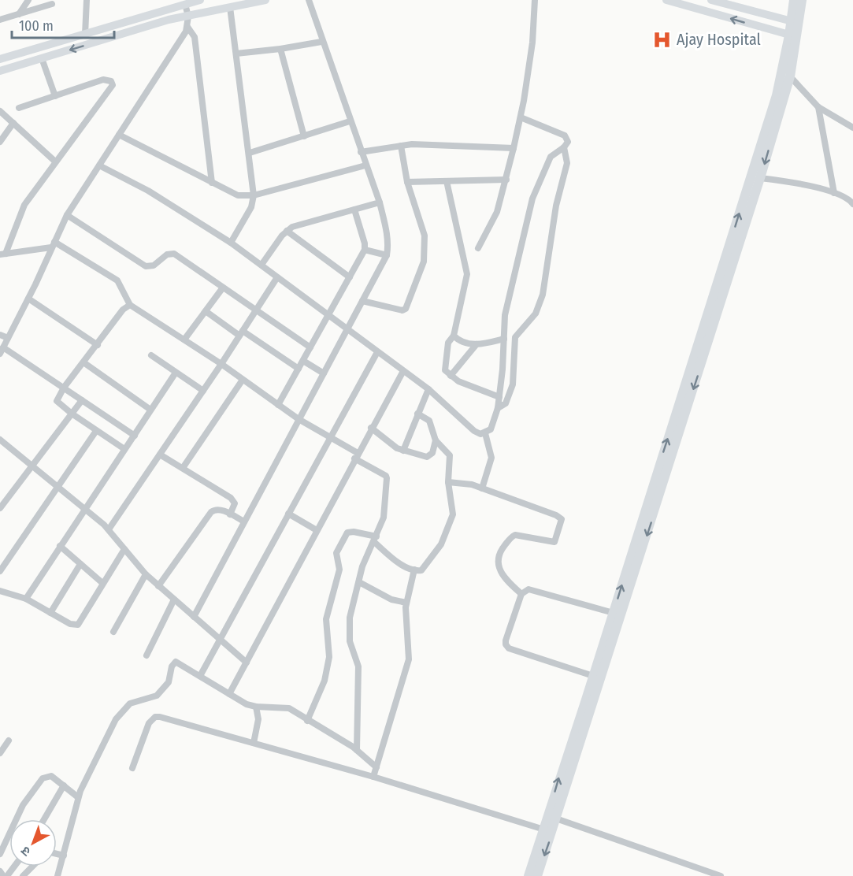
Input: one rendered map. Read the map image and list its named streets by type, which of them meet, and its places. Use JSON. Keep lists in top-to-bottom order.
{
  "places": {
    "hospital": ["Ajay Hospital"]
  },
  "scale_bar": "100 m",
  "north": "bottom left"
}
